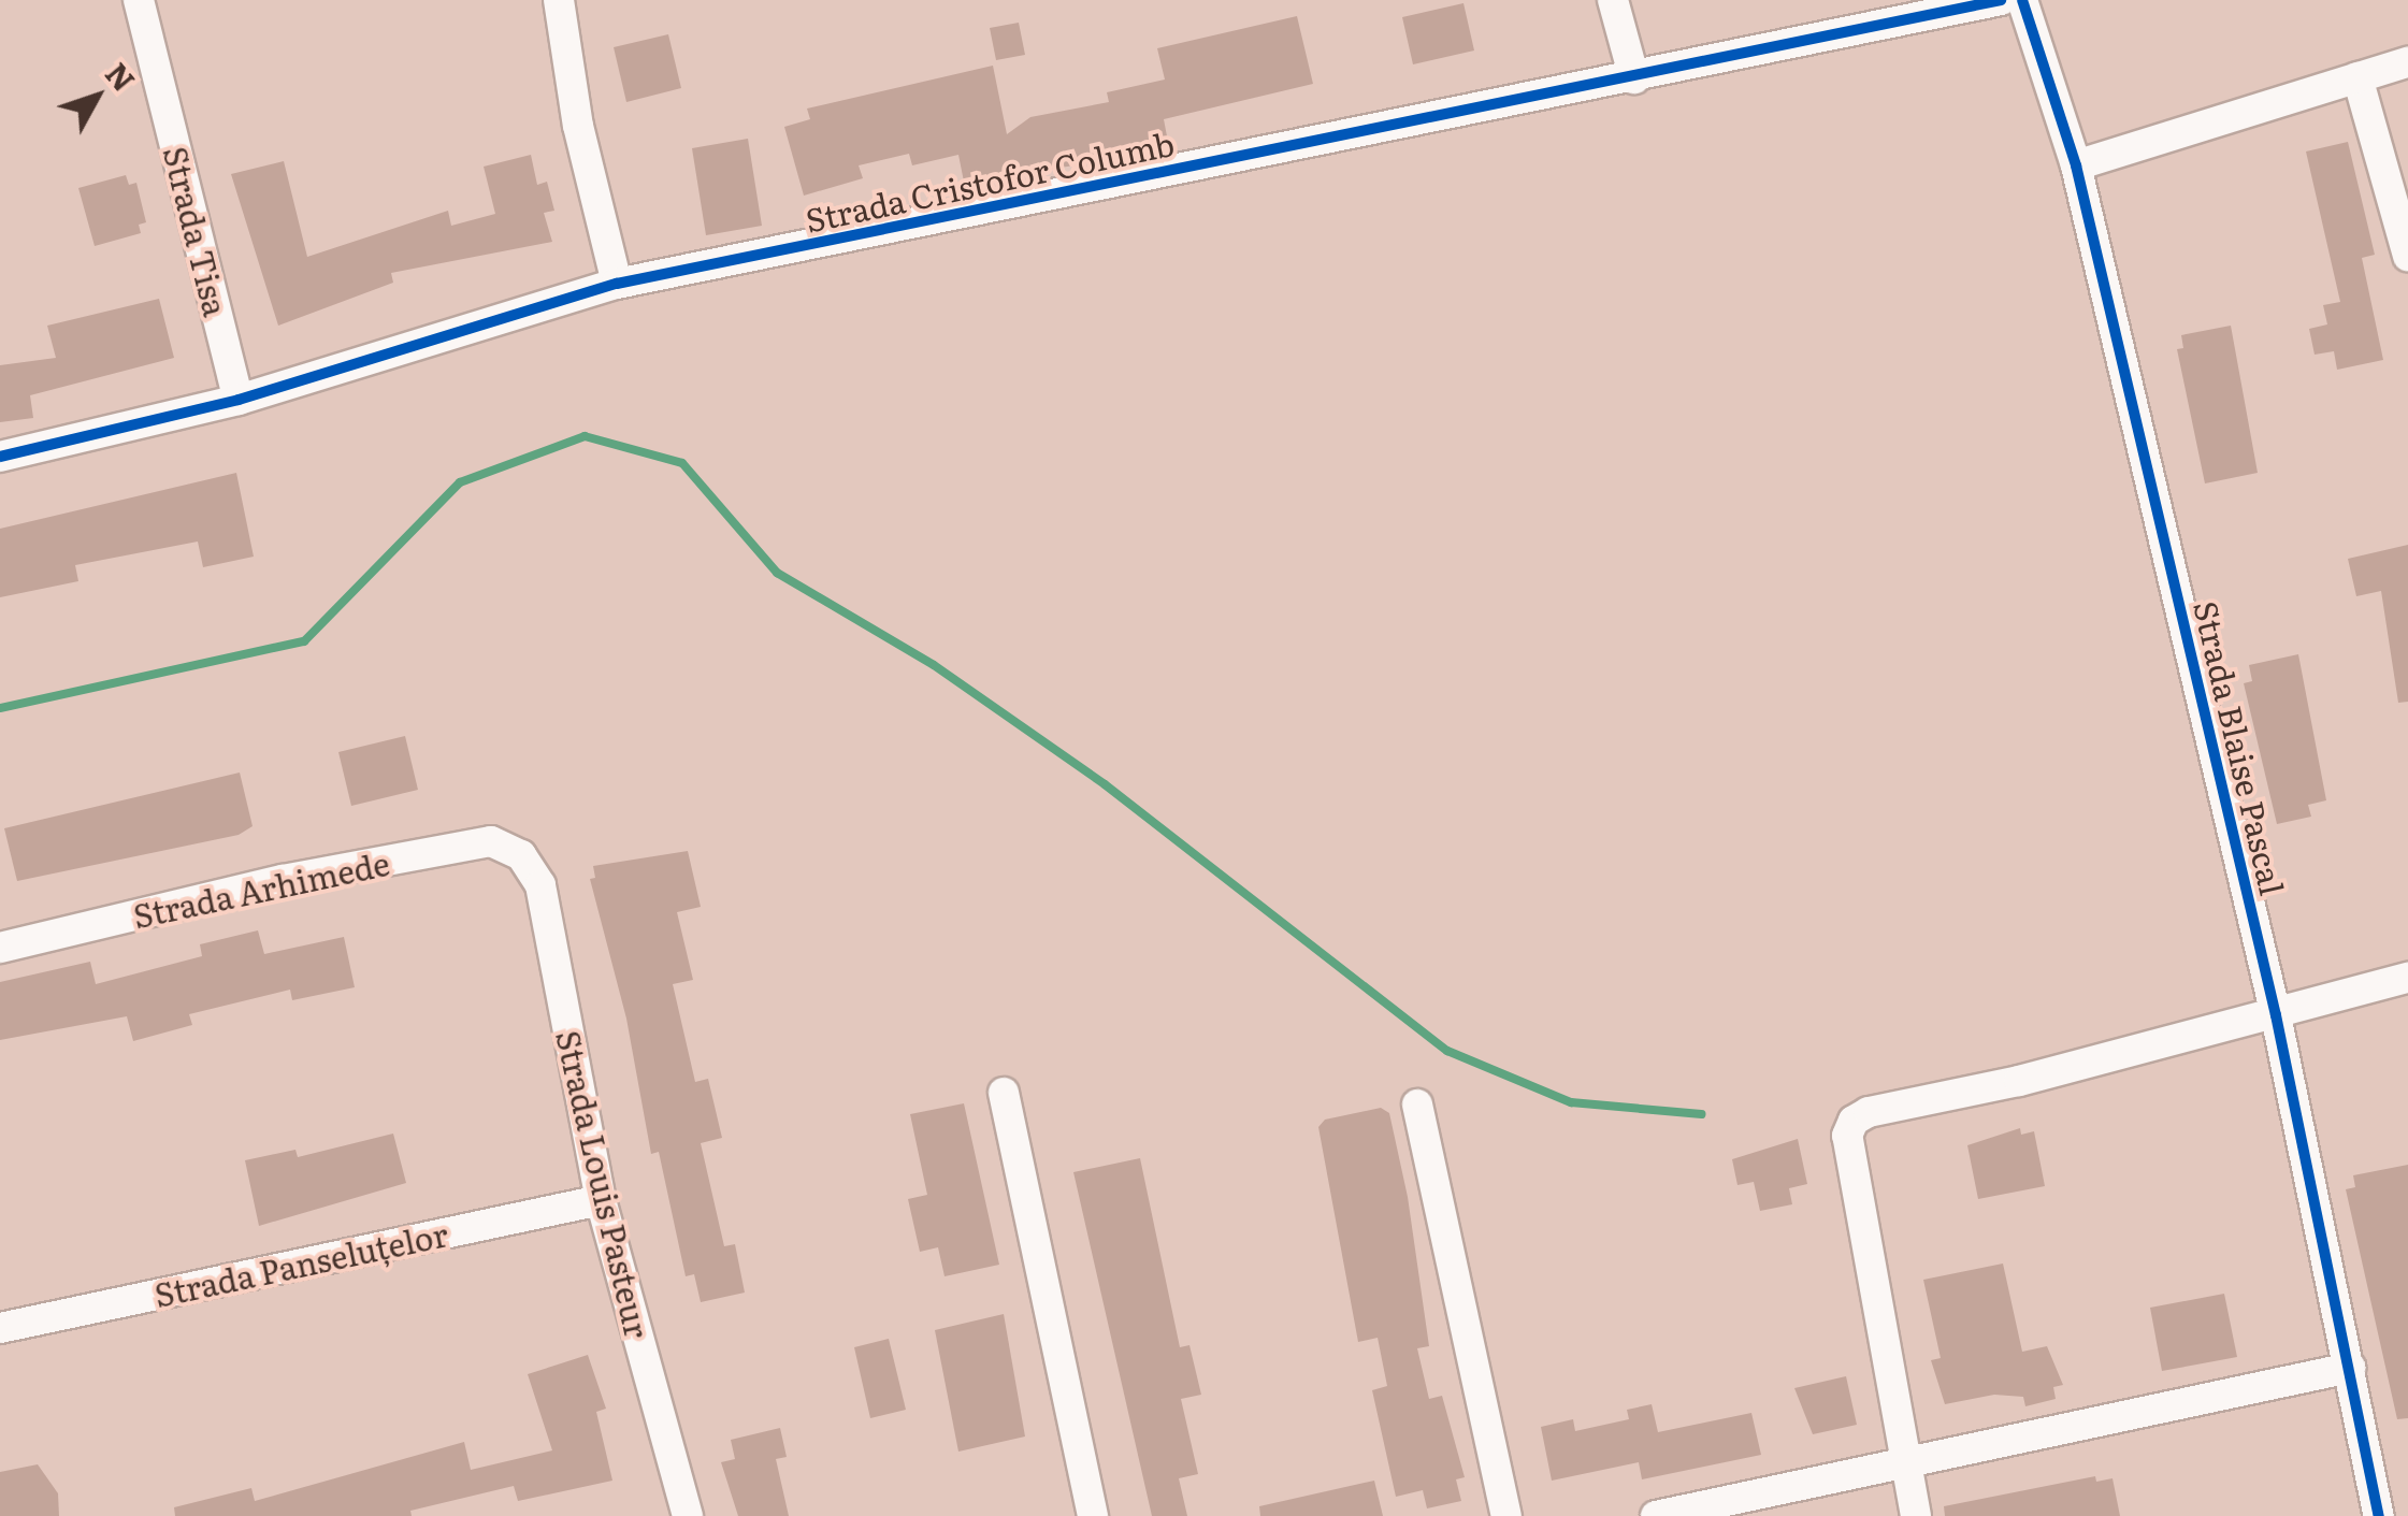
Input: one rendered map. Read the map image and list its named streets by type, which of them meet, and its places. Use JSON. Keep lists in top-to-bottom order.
{
  "streets": {
    "street": [
      "Strada Cristofor Columb",
      "Strada Tisa",
      "Strada Blaise Pascal",
      "Strada Arhimede",
      "Strada Louis Pasteur",
      "Strada Panseluțelor"
    ]
  },
  "crossings": [
    ["Strada Cristofor Columb", "Strada Tisa"],
    ["Strada Arhimede", "Strada Louis Pasteur"],
    ["Strada Louis Pasteur", "Strada Panseluțelor"]
  ],
  "north": "top right"
}
